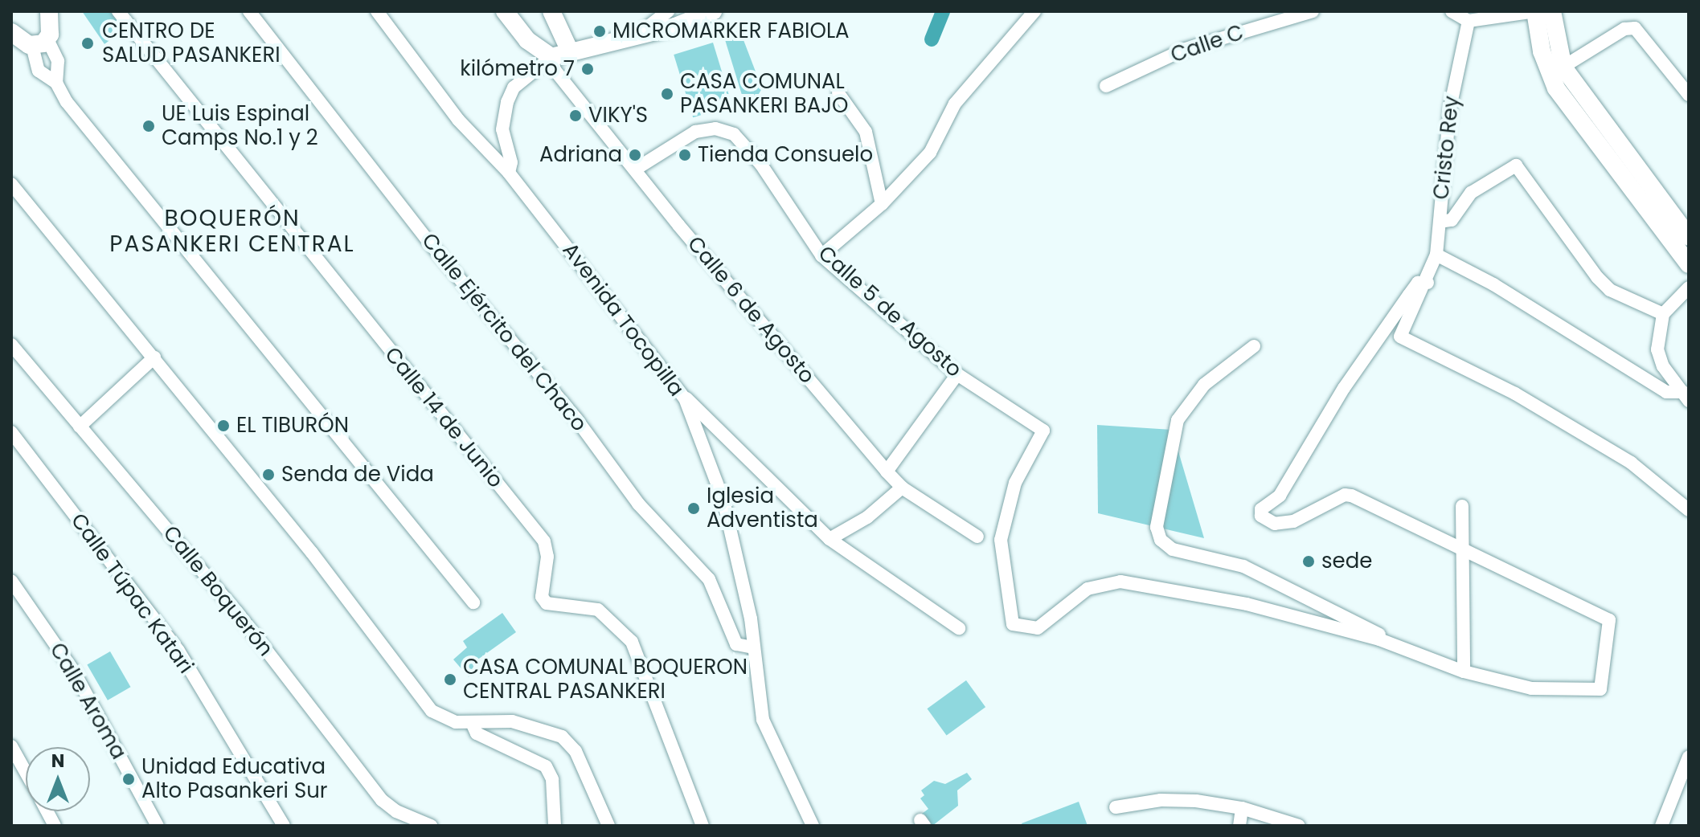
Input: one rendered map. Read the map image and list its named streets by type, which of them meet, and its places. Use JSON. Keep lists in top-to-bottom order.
{
  "streets": {
    "street": [
      "Calle C",
      "Cristo Rey",
      "Calle 6 de Agosto",
      "Calle 5 de Agosto",
      "Avenida Tocopilla",
      "Calle Ejército del Chaco",
      "Calle 14 de Junio",
      "Calle Boquerón",
      "Calle Túpac Katari",
      "Calle Aroma"
    ]
  },
  "crossings": [
    ["Calle 6 de Agosto", "Calle 5 de Agosto"],
    ["Avenida Tocopilla", "Calle Ejército del Chaco"]
  ],
  "districts": ["BOQUERÓN PASANKERI CENTRAL"],
  "places": [
    "MICROMARKER FABIOLA",
    "CENTRO DE SALUD PASANKERI",
    "kilómetro 7",
    "CASA COMUNAL PASANKERI BAJO",
    "VIKY'S",
    "UE Luis Espinal Camps No.1 y 2",
    "Adriana",
    "Tienda Consuelo",
    "EL TIBURÓN",
    "Senda de Vida",
    "Iglesia Adventista",
    "sede",
    "CASA COMUNAL BOQUERON CENTRAL PASANKERI",
    "Unidad Educativa Alto Pasankeri Sur"
  ],
  "north": "top"
}
